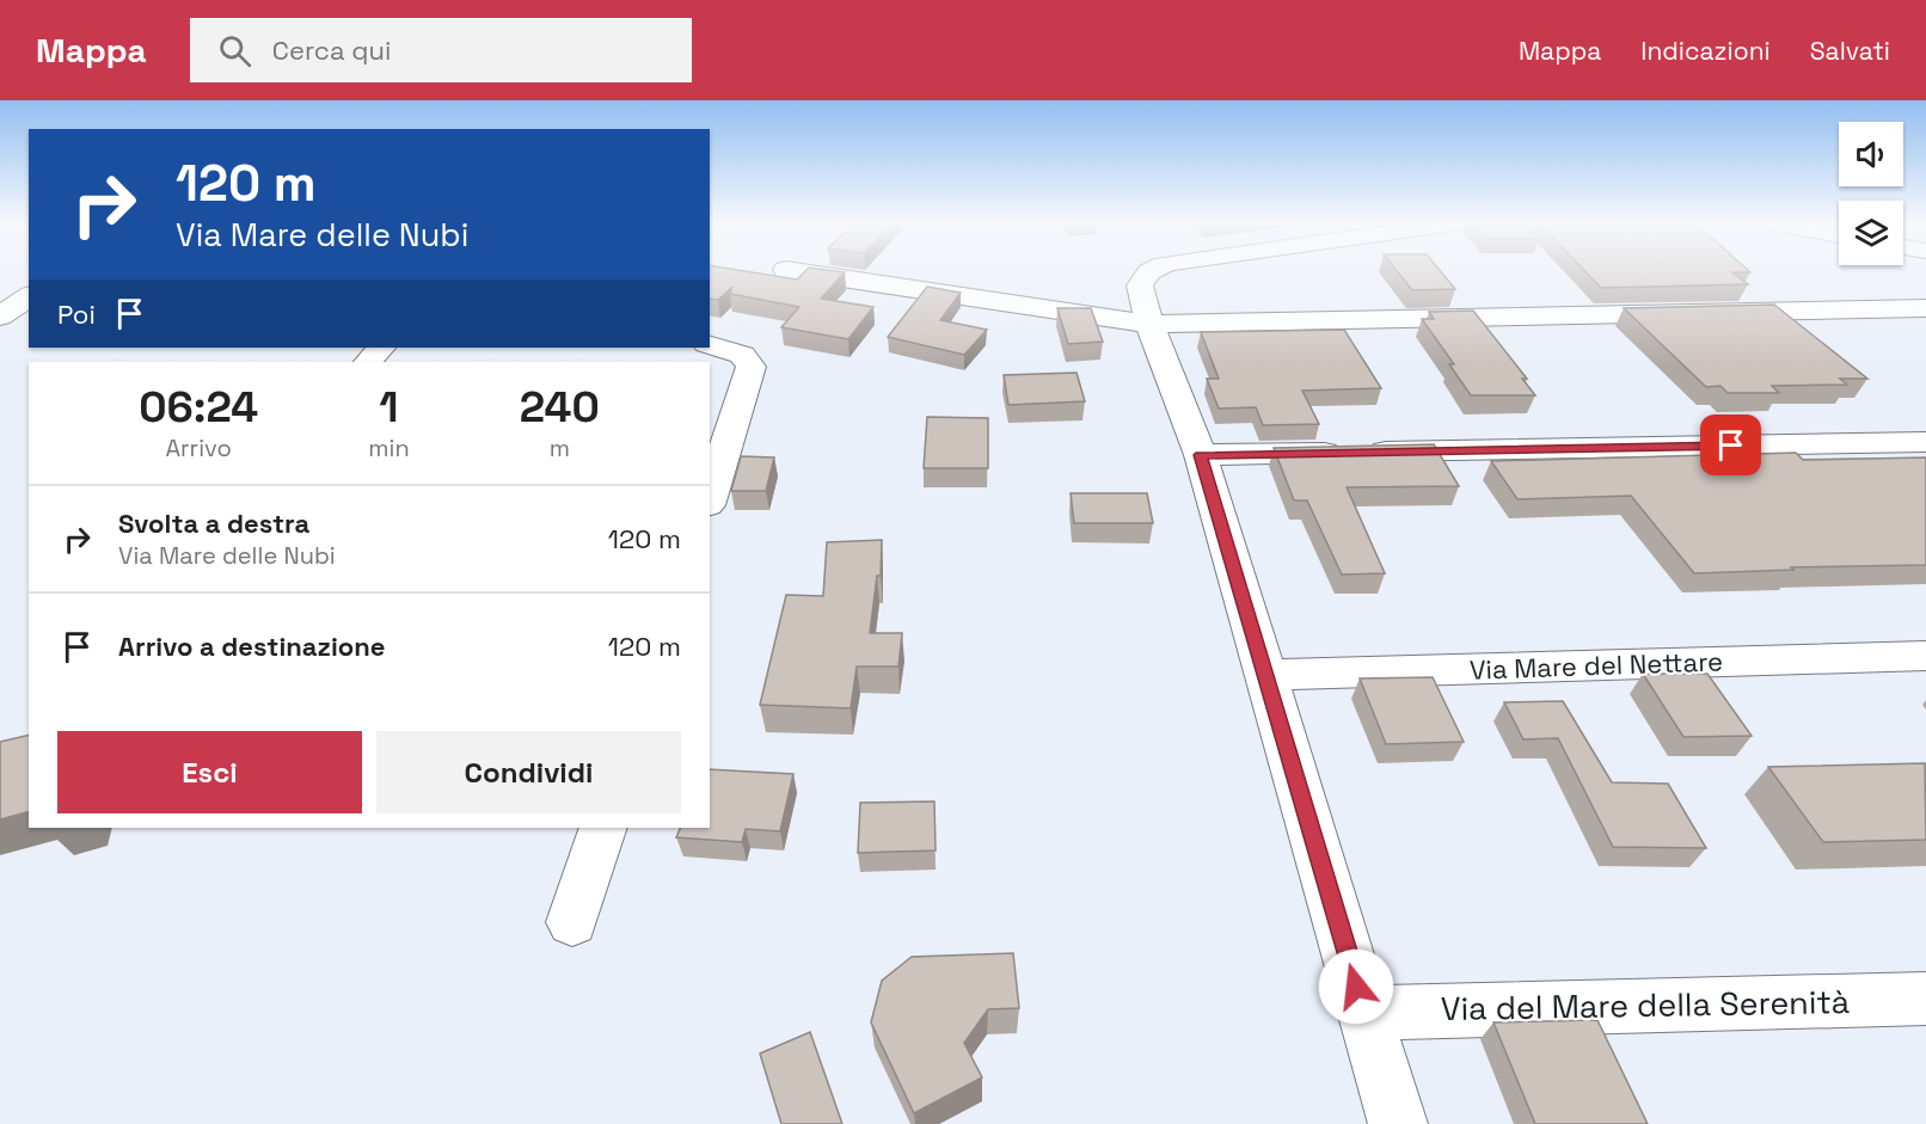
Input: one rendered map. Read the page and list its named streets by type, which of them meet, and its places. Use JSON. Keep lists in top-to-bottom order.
{
  "streets": {
    "street": ["Via Mare del Nettare", "Via del Mare della Serenità"]
  },
  "page": {
    "header": "Mappa",
    "search": "Cerca qui",
    "nav": ["Mappa", "Indicazioni", "Salvati"],
    "turn": ["120 m", "Via Mare delle Nubi"],
    "then": "Poi",
    "eta": [
      "06:24",
      "Arrivo",
      "1",
      "min",
      "240",
      "m"
    ],
    "list": [
      {
        "name": "Svolta a destra",
        "note": "Via Mare delle Nubi",
        "value": "120 m"
      },
      {
        "name": "Arrivo a destinazione",
        "value": "120 m"
      }
    ],
    "buttons": ["Esci", "Condividi"]
  }
}
